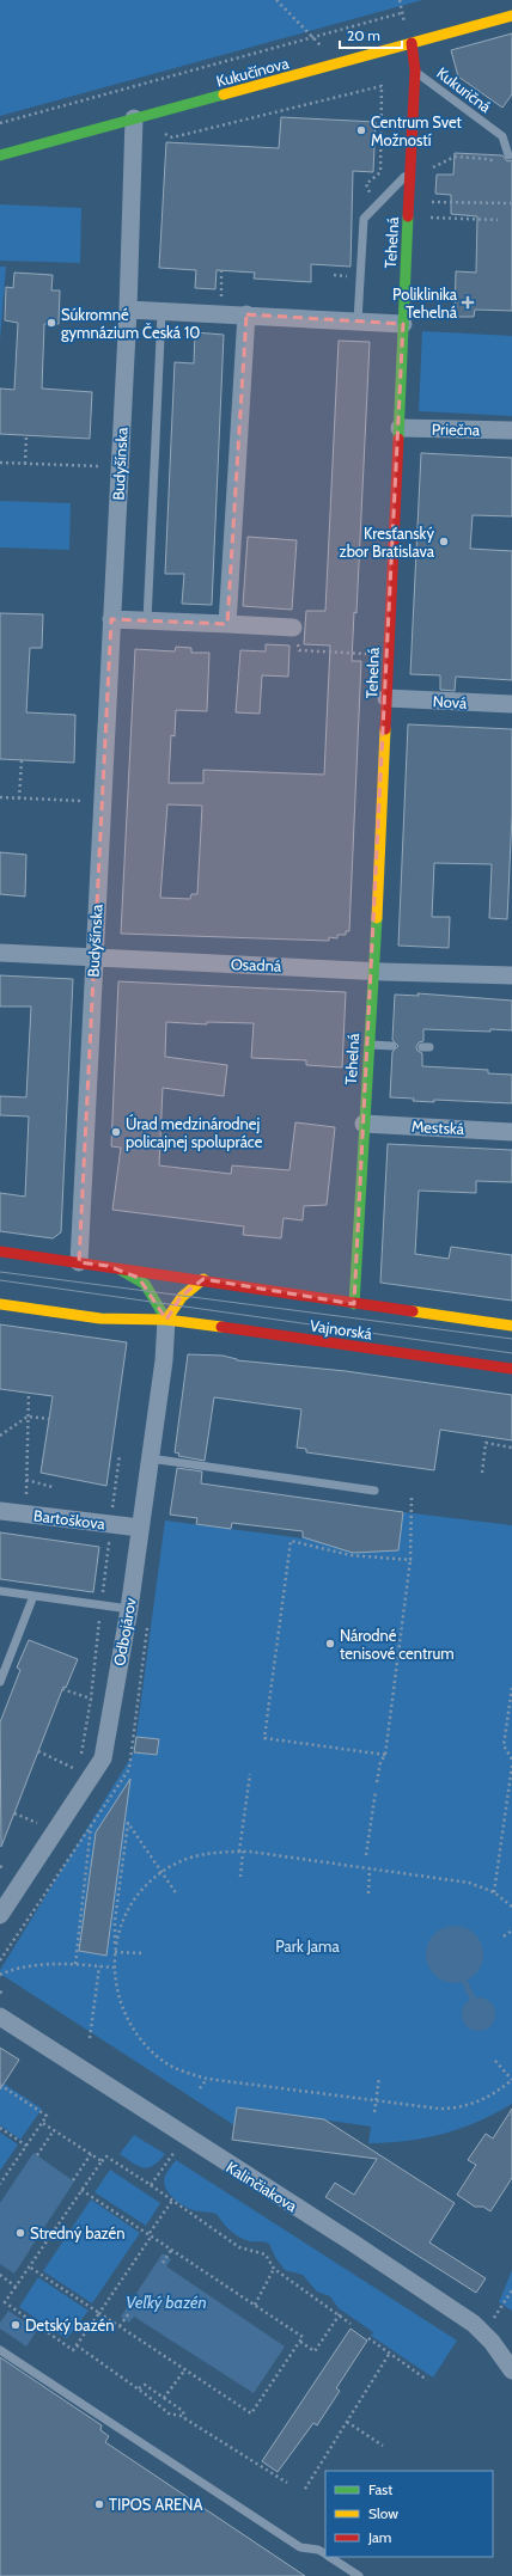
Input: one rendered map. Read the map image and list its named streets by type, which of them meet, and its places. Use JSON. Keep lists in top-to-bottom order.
{
  "streets": {
    "street": [
      "Kukučínova",
      "Tehelná",
      "Priečna",
      "Budyšínska",
      "Nová",
      "Osadná",
      "Mestská",
      "Vajnorská",
      "Bartoškova",
      "Odbojárov",
      "Kalinčiakova"
    ],
    "lane": ["Kukuričná"]
  },
  "crossings": [
    ["Kukučínova", "Tehelná"],
    ["Kukučínova", "Budyšínska"],
    ["Kukuričná", "Tehelná"],
    ["Tehelná", "Priečna"],
    ["Tehelná", "Nová"],
    ["Tehelná", "Osadná"],
    ["Tehelná", "Mestská"],
    ["Tehelná", "Vajnorská"],
    ["Budyšínska", "Osadná"],
    ["Budyšínska", "Vajnorská"],
    ["Vajnorská", "Odbojárov"],
    ["Bartoškova", "Odbojárov"]
  ],
  "water": ["Veľký bazén"],
  "parks": ["Park Jama"],
  "places": {
    "other": [
      "Centrum Svet Možností",
      "Súkromné gymnázium Česká 10",
      "Kresťanský zbor Bratislava",
      "Úrad medzinárodnej policajnej spolupráce",
      "Národné tenisové centrum",
      "Stredný bazén",
      "Detský bazén",
      "TIPOS ARENA"
    ],
    "health": ["Poliklinika Tehelná"]
  },
  "legend": ["Fast", "Slow", "Jam"],
  "scale_bar": "20 m"
}
